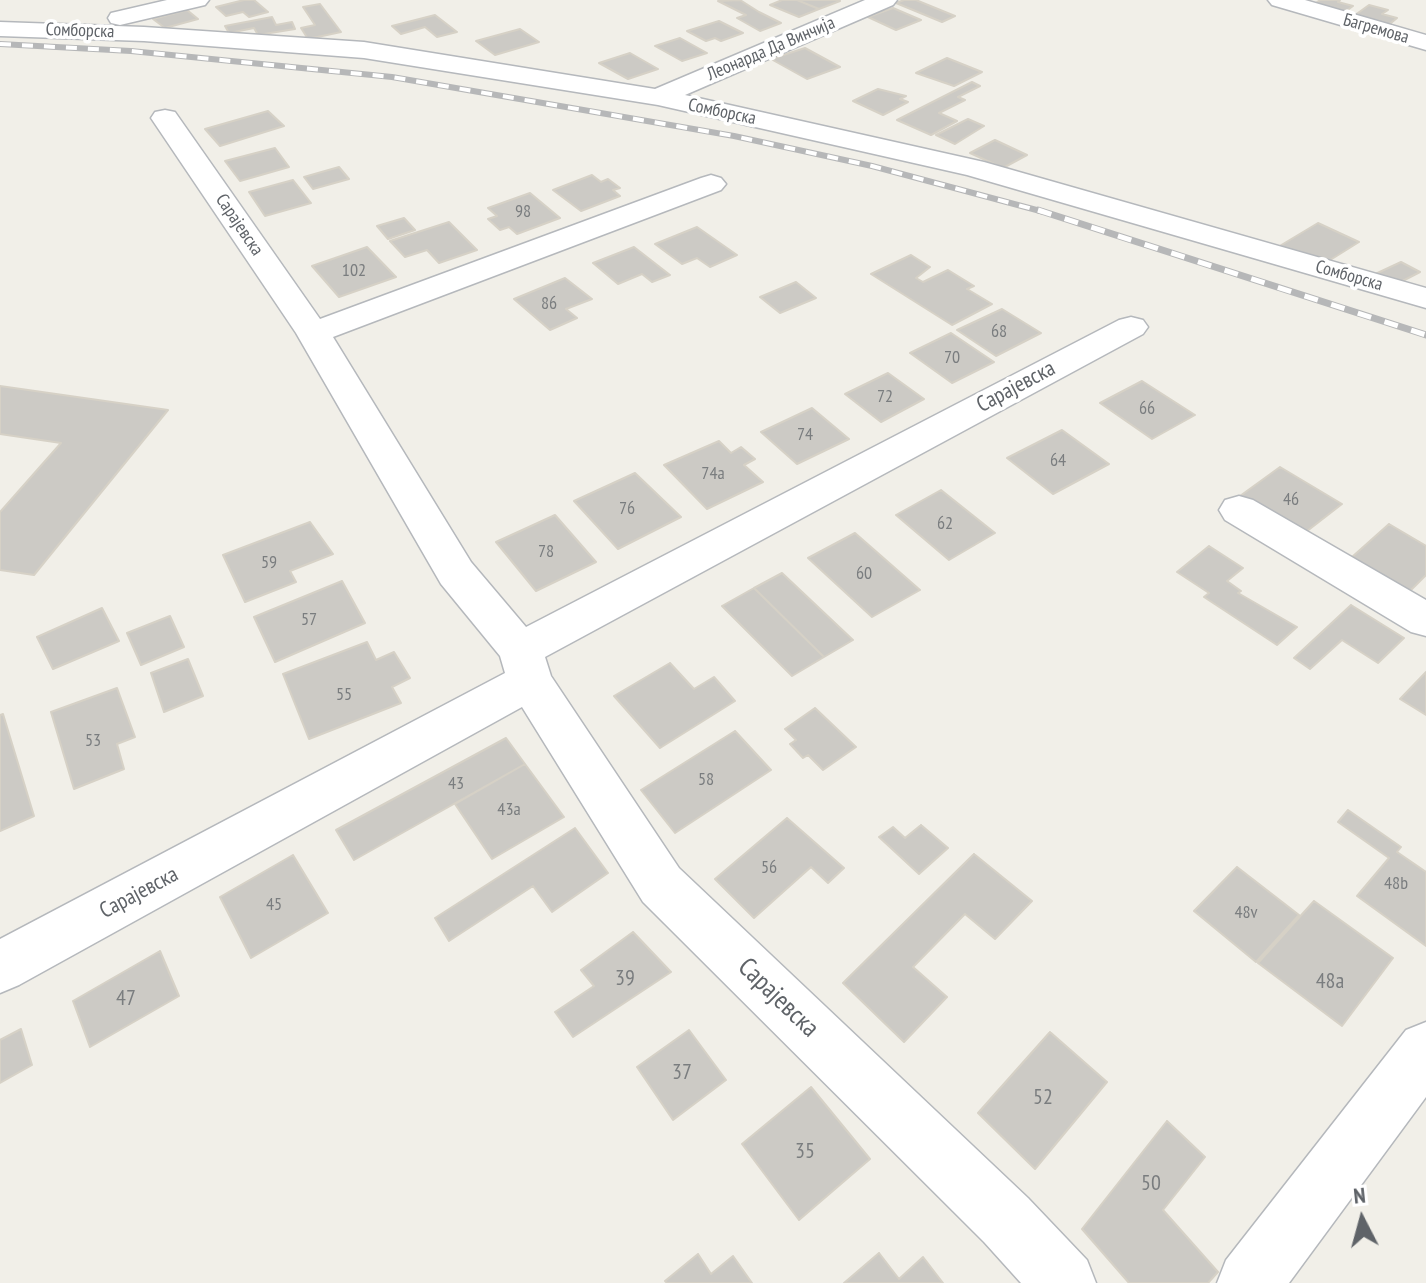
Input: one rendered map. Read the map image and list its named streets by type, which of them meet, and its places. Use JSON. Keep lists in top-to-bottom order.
{
  "streets": {
    "street": [
      "Багремова",
      "Сомборска",
      "Леонарда Да Винчија",
      "Сарајевска"
    ]
  },
  "crossings": [
    ["Сомборска", "Леонарда Да Винчија"]
  ],
  "house_numbers": [
    "98",
    "102",
    "86",
    "68",
    "70",
    "72",
    "66",
    "74",
    "64",
    "74a",
    "46",
    "76",
    "62",
    "78",
    "59",
    "60",
    "57",
    "55",
    "53",
    "58",
    "43",
    "43a",
    "56",
    "48b",
    "45",
    "48v",
    "39",
    "48a",
    "47",
    "37",
    "52",
    "35",
    "50"
  ],
  "north": "top"
}
